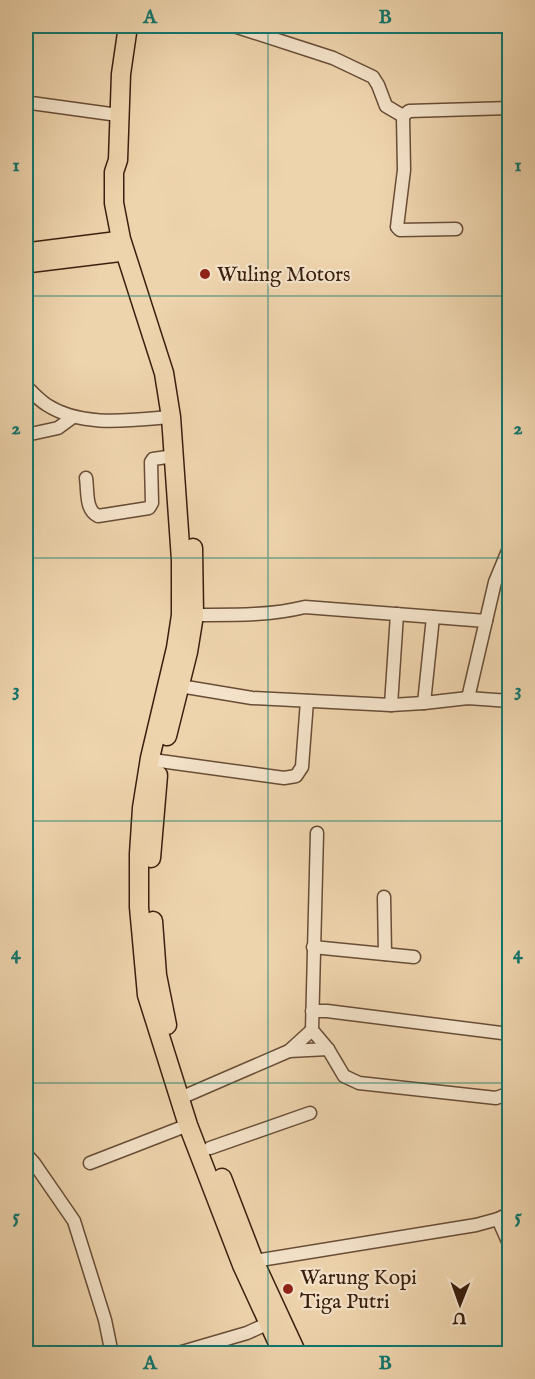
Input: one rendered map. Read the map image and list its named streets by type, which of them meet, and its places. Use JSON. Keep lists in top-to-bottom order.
{
  "places": ["Wuling Motors", "Warung Kopi Tiga Putri"],
  "north": "bottom",
  "grid": {
    "columns": ["A", "B"],
    "rows": [
      "1",
      "2",
      "3",
      "4",
      "5"
    ]
  }
}
